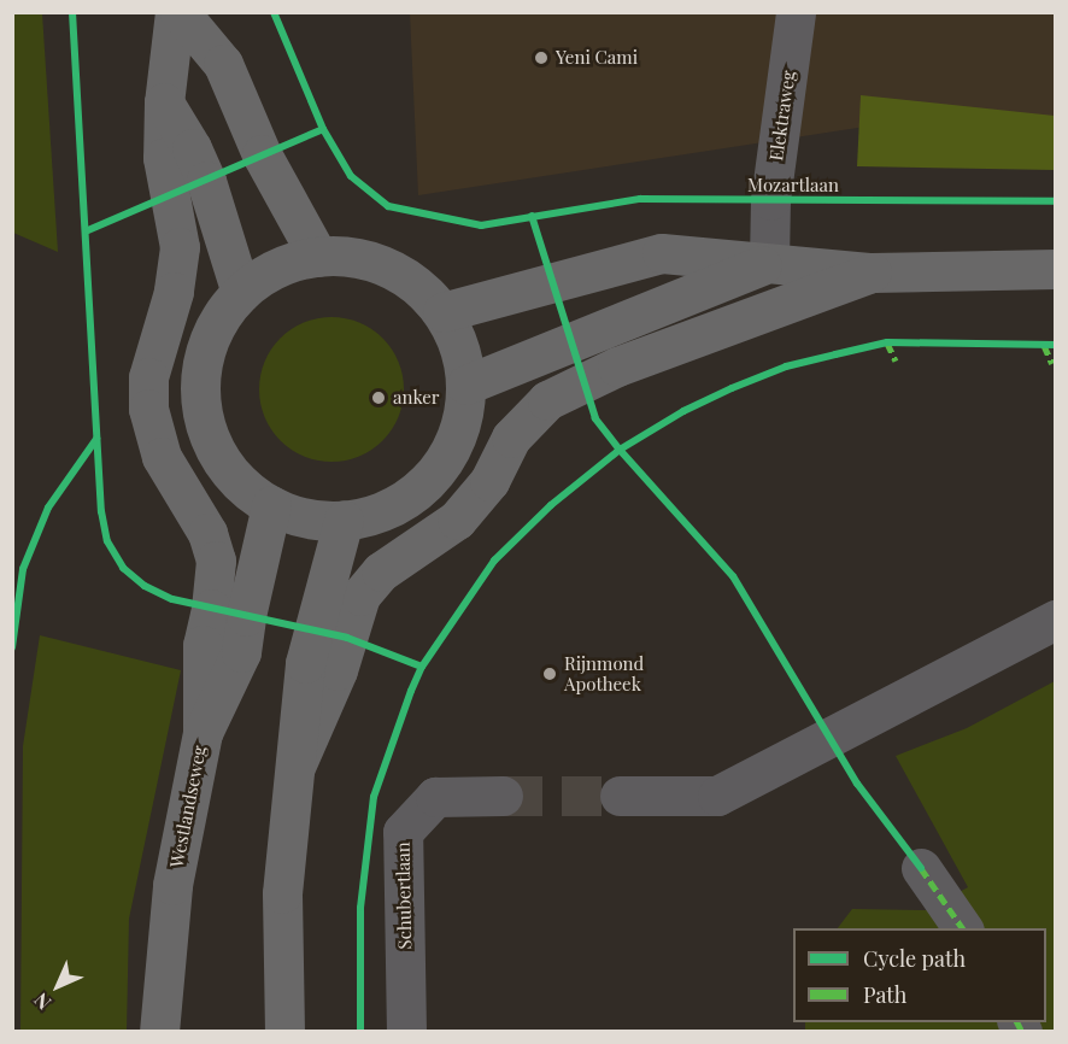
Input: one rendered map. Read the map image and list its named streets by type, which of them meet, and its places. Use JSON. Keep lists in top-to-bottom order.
{
  "streets": {
    "main road": ["Westlandseweg"],
    "street": ["Elektraweg", "Schubertlaan"],
    "cycle path": ["Mozartlaan"]
  },
  "places": ["Yeni Cami", "anker", "Rijnmond Apotheek"],
  "legend": ["Cycle path", "Path"],
  "north": "bottom left"
}
